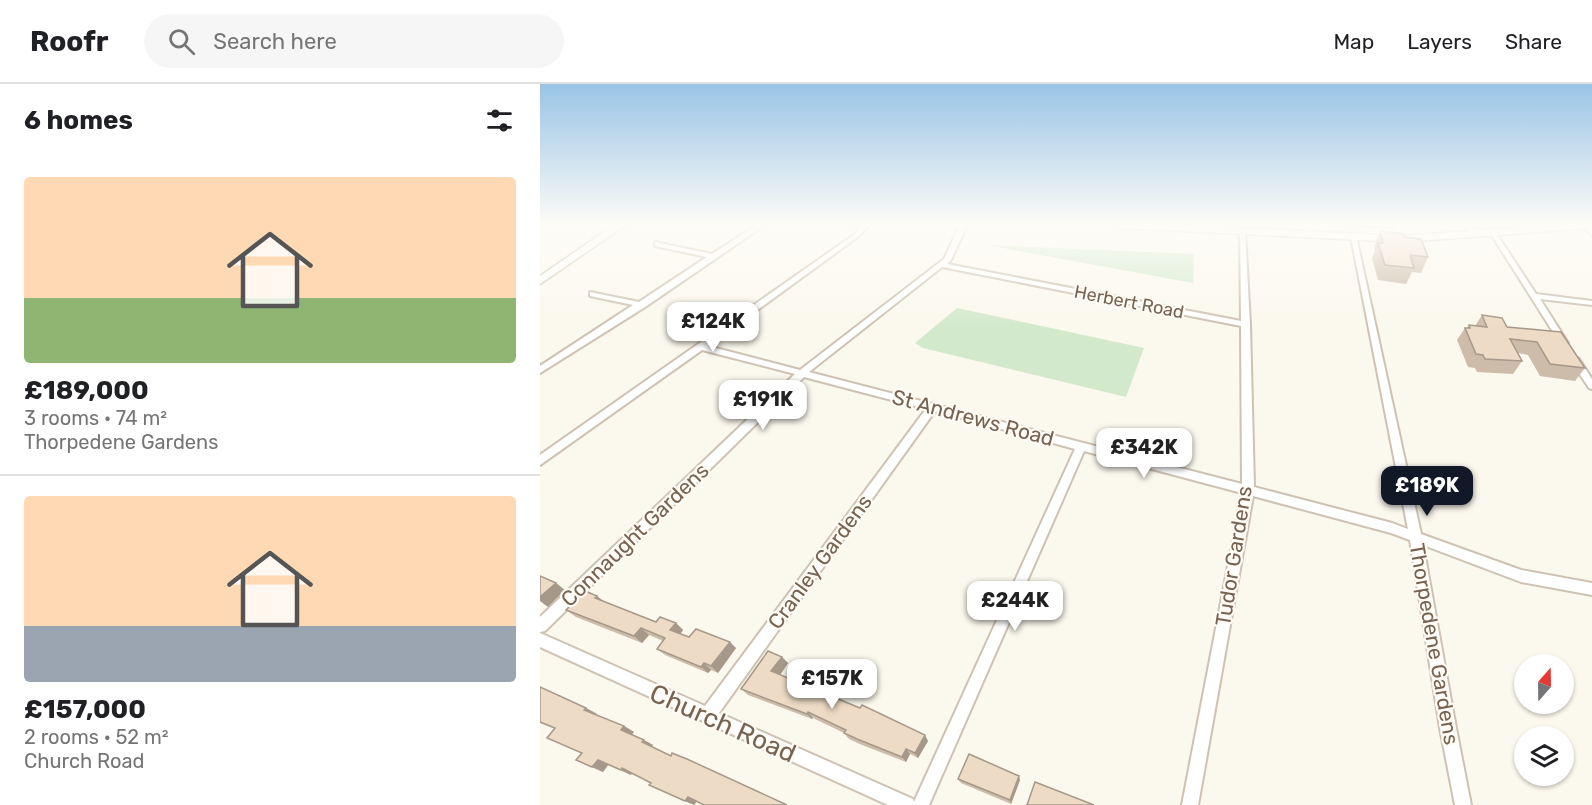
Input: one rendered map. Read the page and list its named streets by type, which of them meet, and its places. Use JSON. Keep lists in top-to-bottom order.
{
  "streets": {
    "street": [
      "Herbert Road",
      "St Andrews Road",
      "Connaught Gardens",
      "Tudor Gardens",
      "Cranley Gardens",
      "Thorpedene Gardens",
      "Church Road"
    ]
  },
  "crossings": [
    ["Herbert Road", "Connaught Gardens"],
    ["Herbert Road", "Tudor Gardens"],
    ["St Andrews Road", "Connaught Gardens"],
    ["St Andrews Road", "Tudor Gardens"],
    ["St Andrews Road", "Cranley Gardens"],
    ["St Andrews Road", "Thorpedene Gardens"],
    ["Cranley Gardens", "Church Road"]
  ],
  "north": "top",
  "page": {
    "header": "Roofr",
    "search": "Search here",
    "nav": ["Map", "Layers", "Share"],
    "heading": "6 homes",
    "list": [
      {
        "name": "£189,000",
        "note": "3 rooms · 74 m² · Thorpedene Gardens"
      },
      {
        "name": "£157,000",
        "note": "2 rooms · 52 m² · Church Road"
      }
    ],
    "price": [
      "£124K",
      "£191K",
      "£342K",
      "£189K",
      "£244K",
      "£157K"
    ]
  }
}
